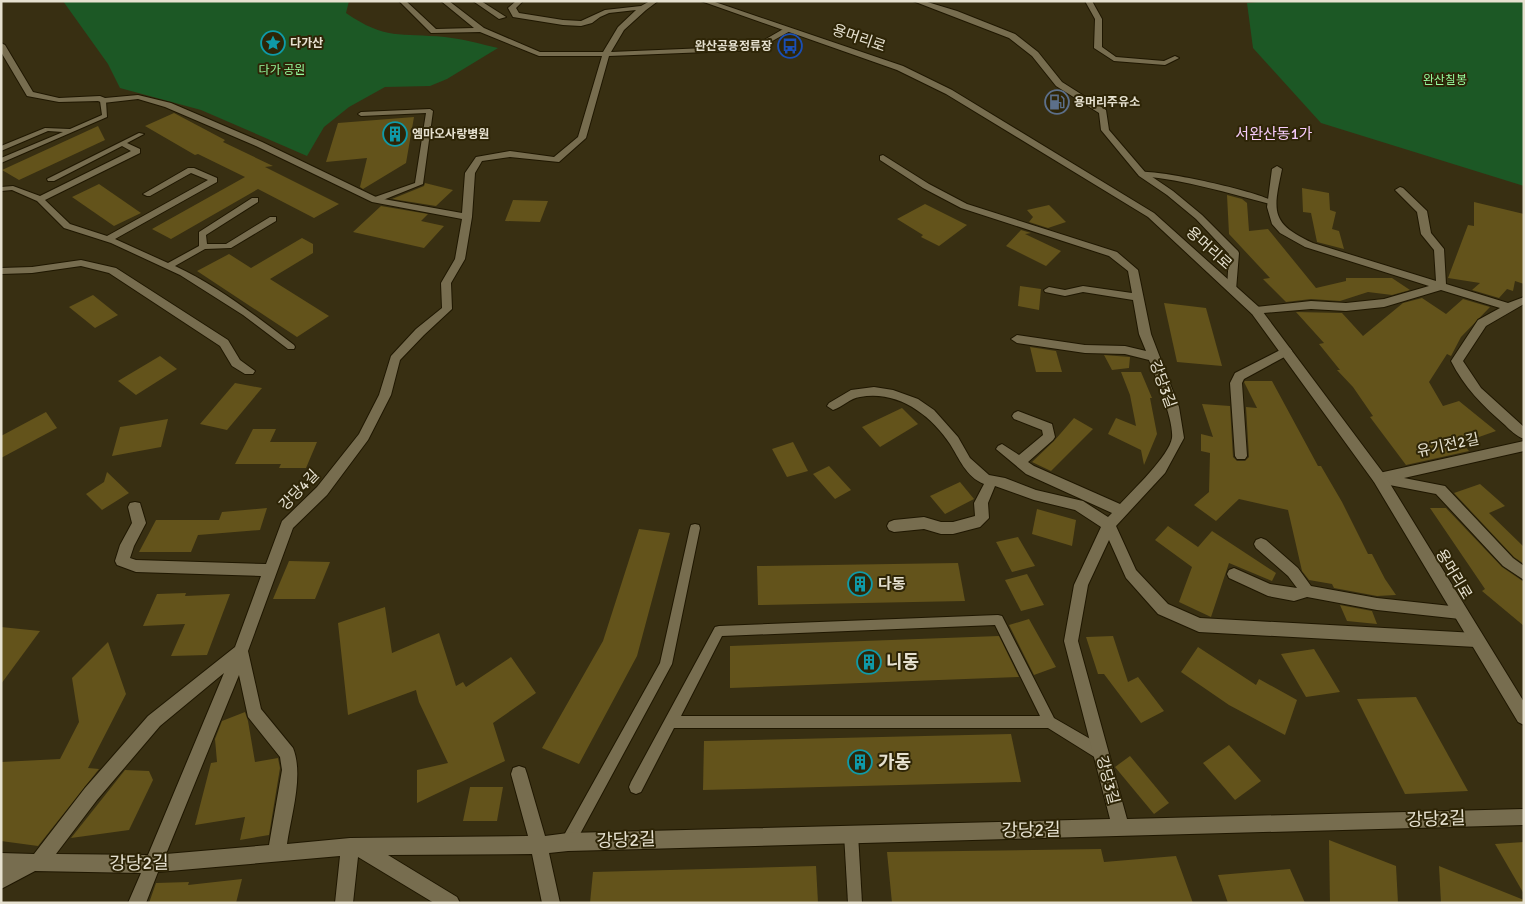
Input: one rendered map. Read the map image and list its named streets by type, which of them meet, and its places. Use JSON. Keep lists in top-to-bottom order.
{
  "streets": {
    "street": [
      "용머리로",
      "강당3길",
      "유기전2길",
      "강당4길",
      "강당2길"
    ]
  },
  "crossings": [
    ["용머리로", "유기전2길"],
    ["강당3길", "강당2길"],
    ["강당4길", "강당2길"]
  ],
  "districts": ["서완산동1가"],
  "parks": ["다가 공원", "완산칠봉"],
  "places": {
    "place": ["다가산"],
    "bus stop": ["완산공용정류장"],
    "fuel station": ["용머리주유소"],
    "building": [
      "엠마오사랑병원",
      "다동",
      "니동",
      "가동"
    ]
  }
}
